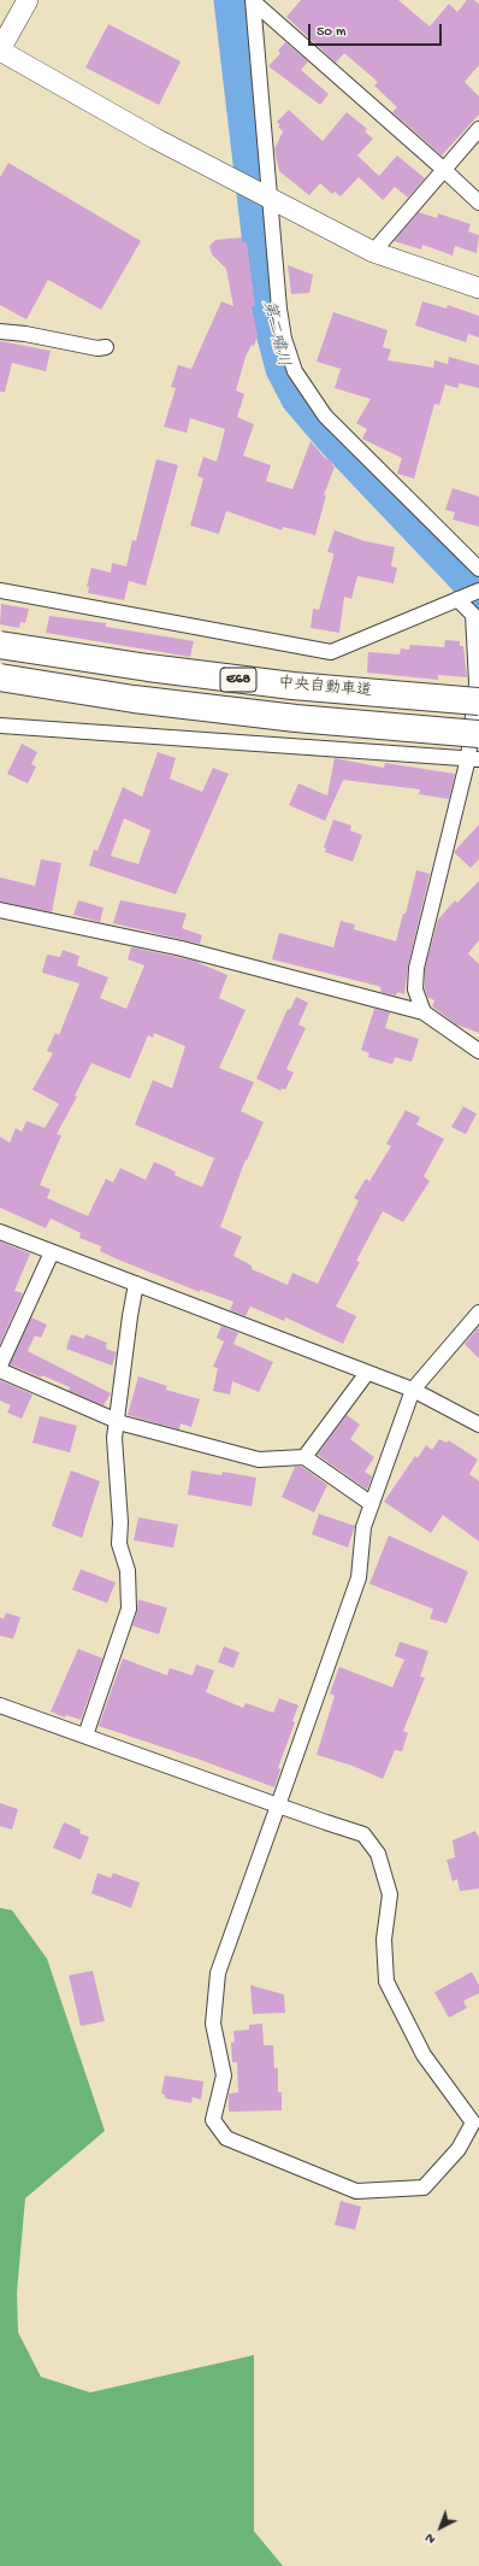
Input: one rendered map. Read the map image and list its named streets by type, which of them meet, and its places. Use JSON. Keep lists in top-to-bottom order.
{
  "streets": {
    "highway": ["E68", "中央自動車道"]
  },
  "water": ["第二嘯川"],
  "scale_bar": "50 m",
  "north": "bottom left"
}
